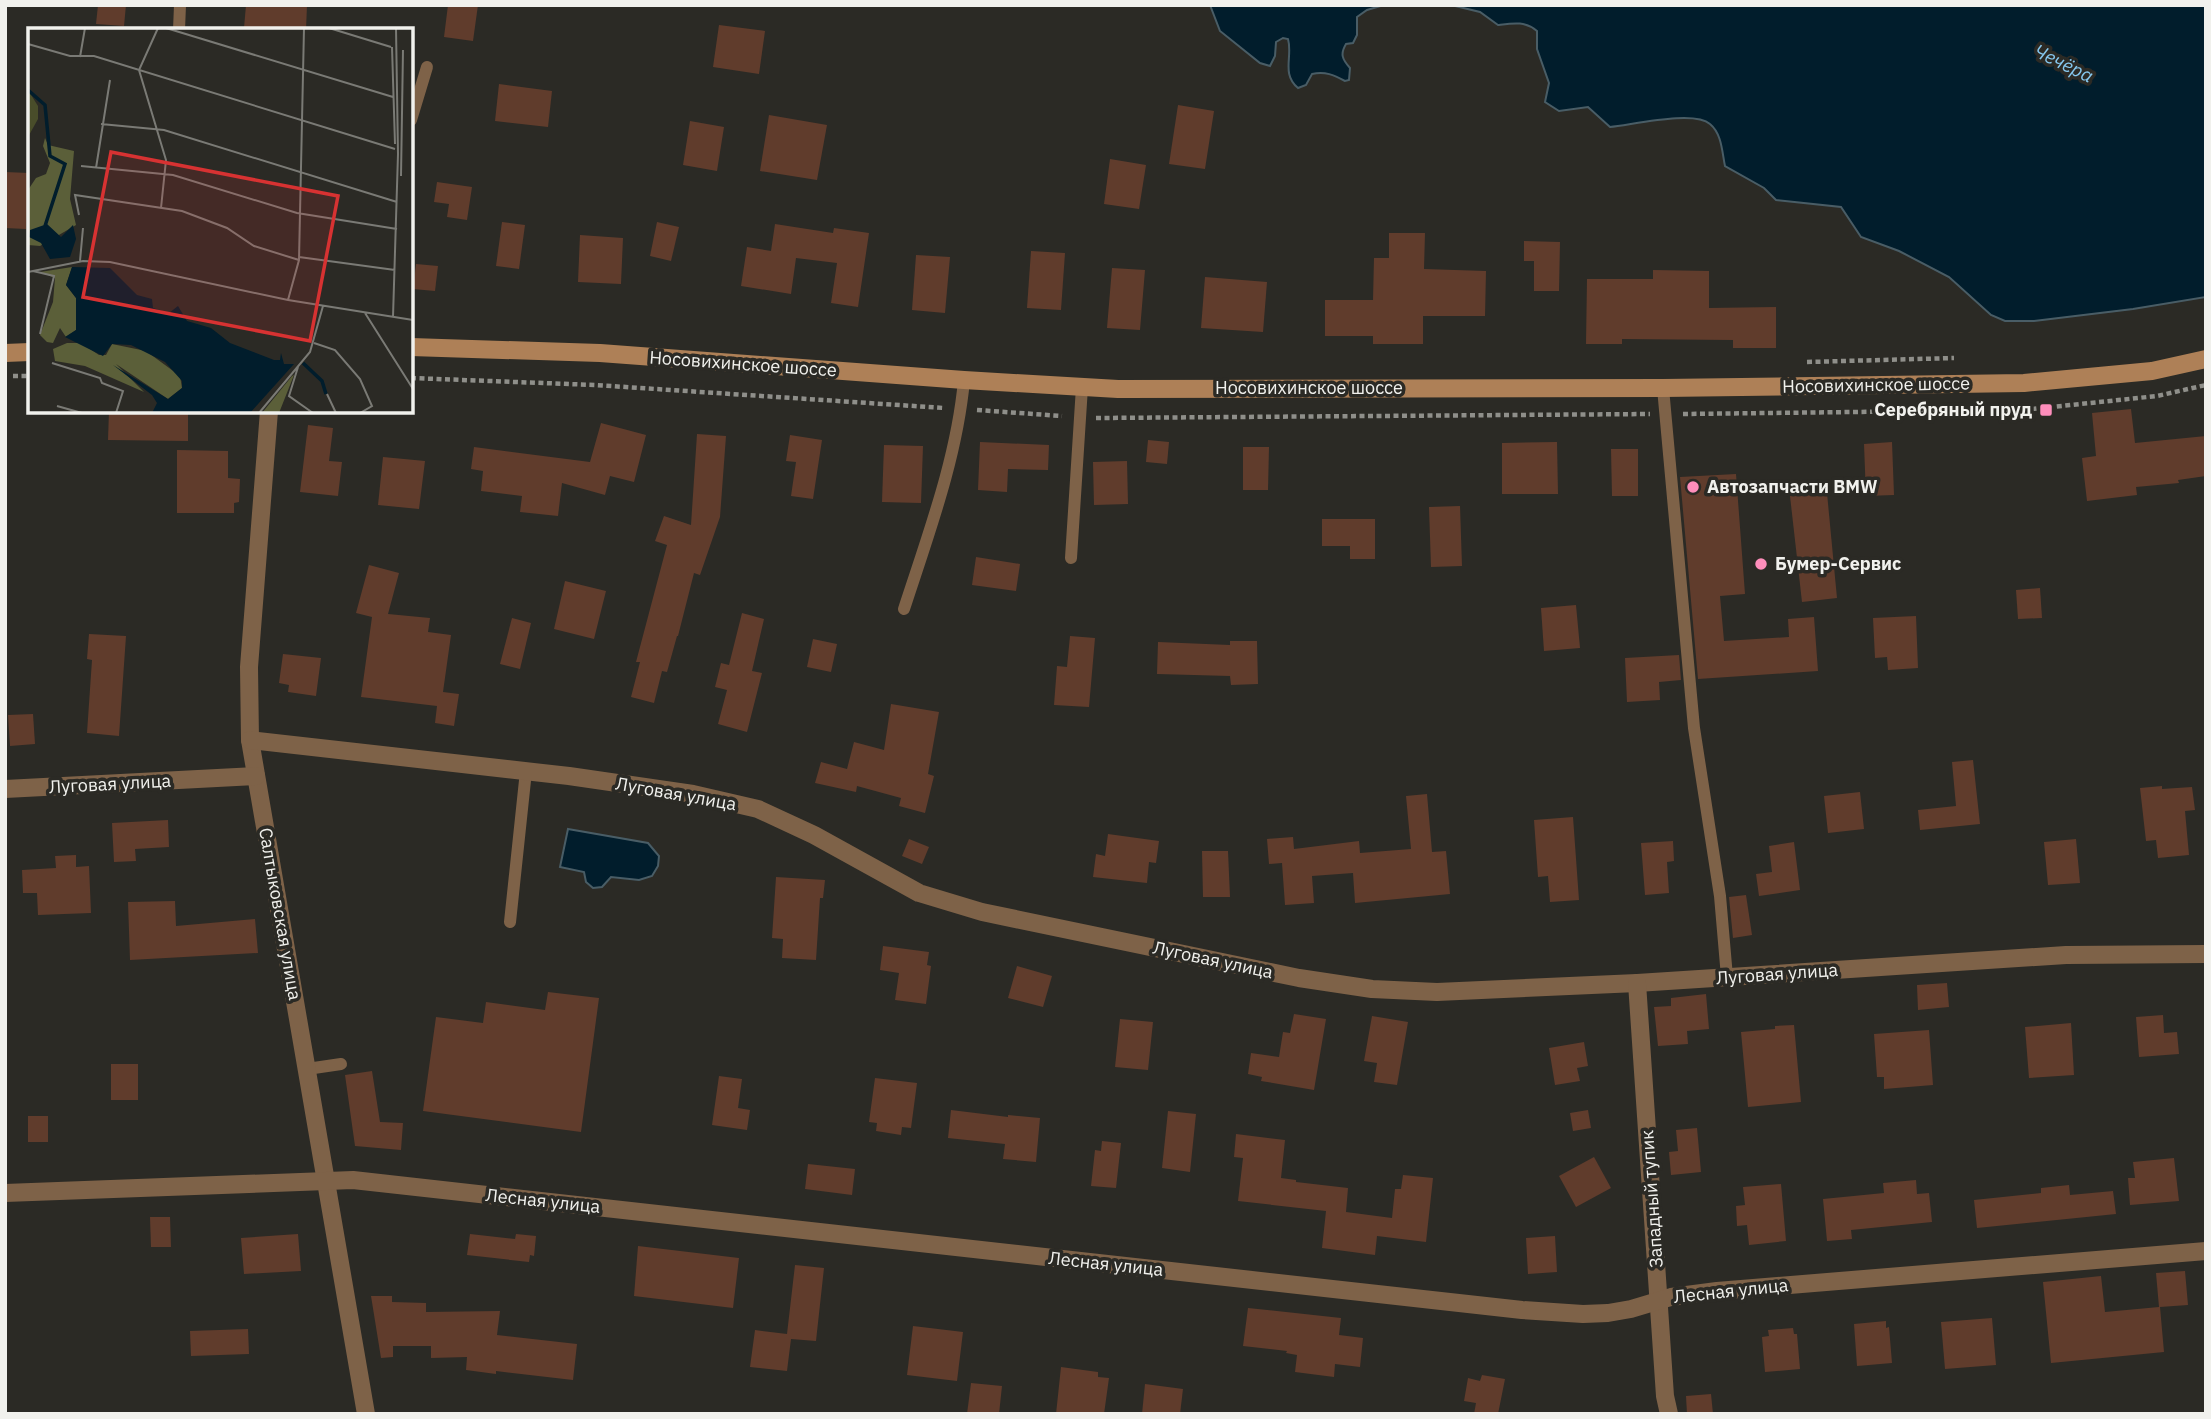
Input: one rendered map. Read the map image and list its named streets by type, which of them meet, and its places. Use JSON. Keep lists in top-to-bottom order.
{
  "streets": {
    "main road": ["Носовихинское шоссе"],
    "street": [
      "Луговая улица",
      "Салтыковская улица",
      "Западный тупик",
      "Лесная улица"
    ]
  },
  "crossings": [
    ["Луговая улица", "Салтыковская улица"],
    ["Луговая улица", "Западный тупик"],
    ["Салтыковская улица", "Лесная улица"],
    ["Западный тупик", "Лесная улица"]
  ],
  "water": ["Чечёра"],
  "places": {
    "transit": ["Серебряный пруд"],
    "other": ["Автозапчасти BMW", "Бумер-Сервис"]
  }
}
